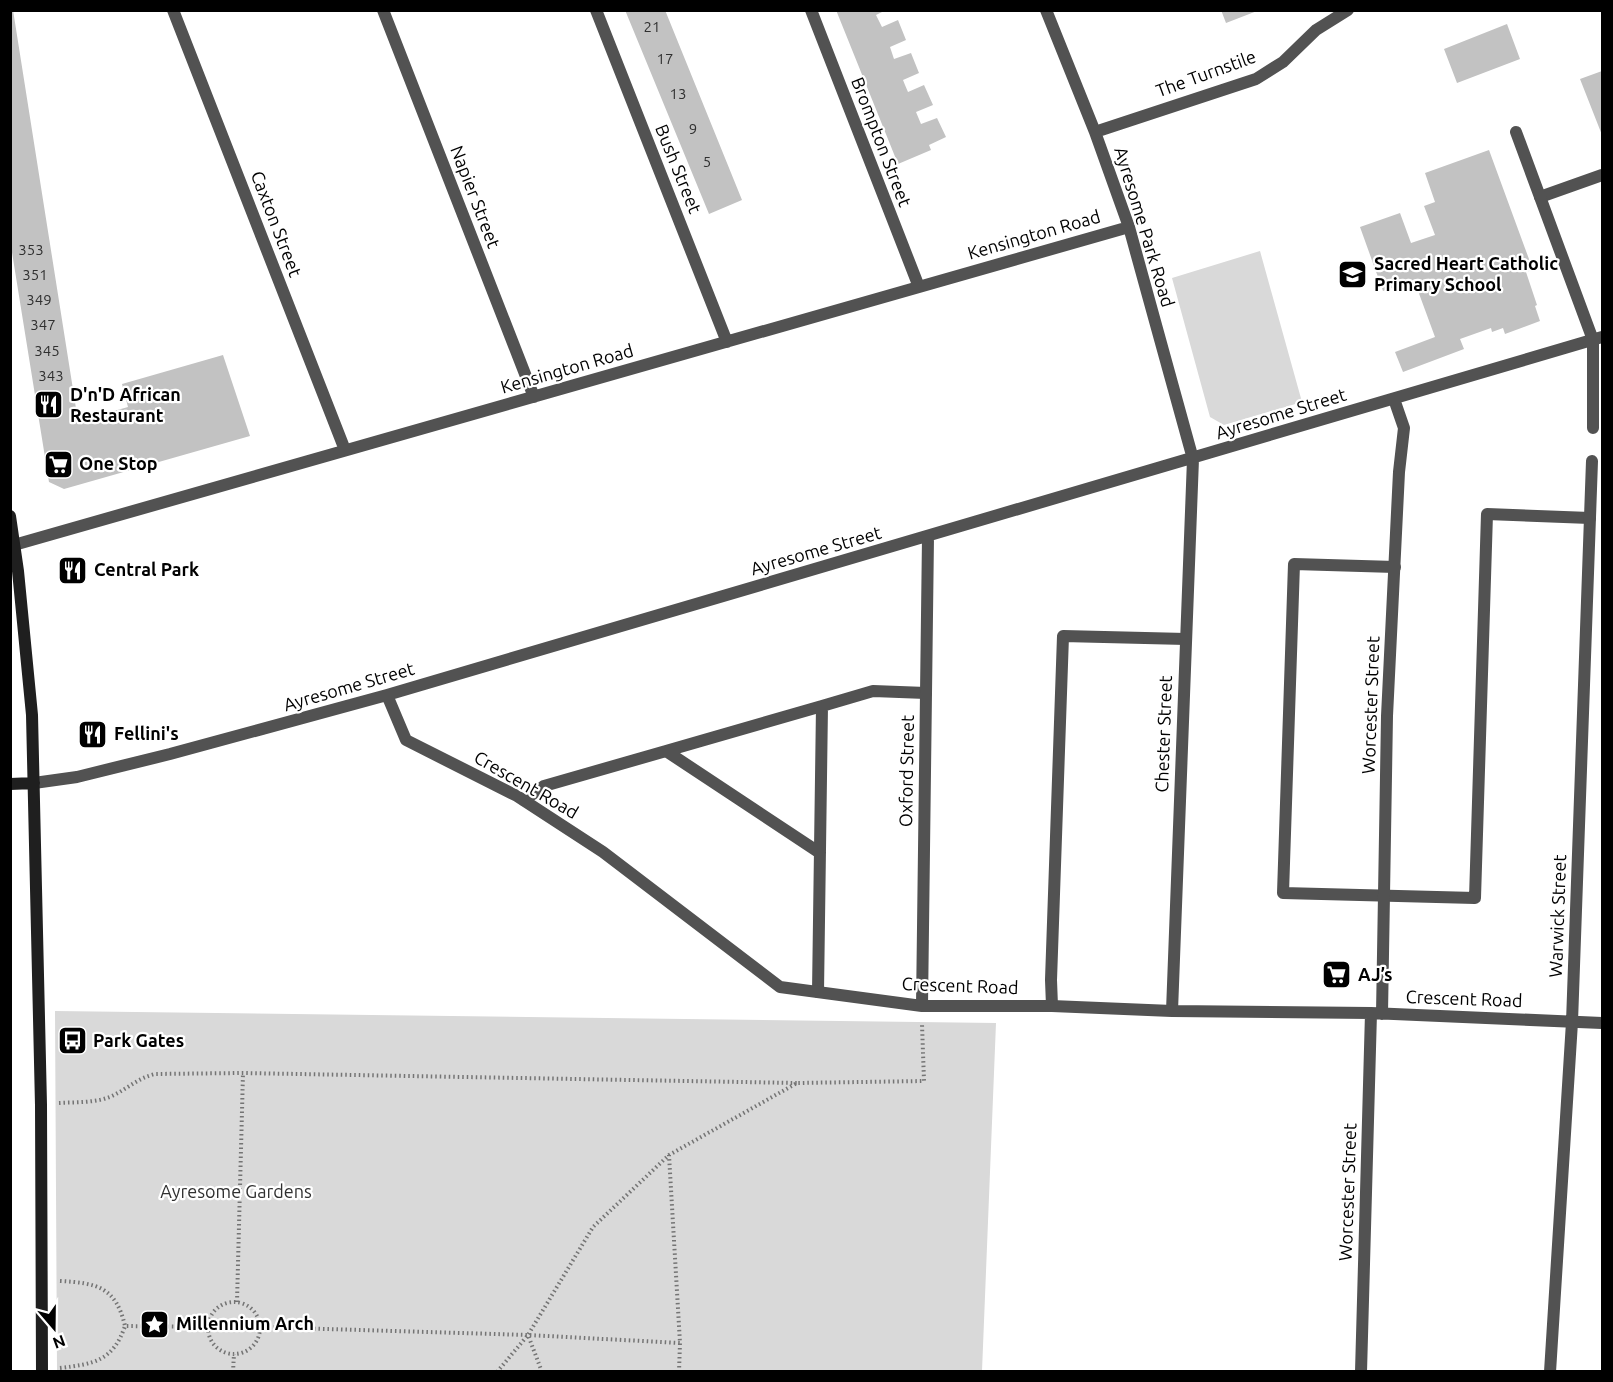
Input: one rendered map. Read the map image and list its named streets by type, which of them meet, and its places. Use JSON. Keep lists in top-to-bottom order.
{
  "streets": {
    "street": [
      "The Turnstile",
      "Brompton Street",
      "Bush Street",
      "Napier Street",
      "Caxton Street",
      "Ayresome Park Road",
      "Kensington Road",
      "Ayresome Street",
      "Worcester Street",
      "Chester Street",
      "Oxford Street",
      "Crescent Road",
      "Warwick Street"
    ]
  },
  "crossings": [
    ["The Turnstile", "Ayresome Park Road"],
    ["Brompton Street", "Kensington Road"],
    ["Bush Street", "Kensington Road"],
    ["Napier Street", "Kensington Road"],
    ["Caxton Street", "Kensington Road"],
    ["Ayresome Park Road", "Kensington Road"],
    ["Ayresome Park Road", "Ayresome Street"],
    ["Ayresome Park Road", "Chester Street"],
    ["Ayresome Street", "Worcester Street"],
    ["Ayresome Street", "Chester Street"],
    ["Ayresome Street", "Oxford Street"],
    ["Ayresome Street", "Crescent Road"],
    ["Worcester Street", "Crescent Road"],
    ["Chester Street", "Crescent Road"],
    ["Oxford Street", "Crescent Road"],
    ["Crescent Road", "Warwick Street"]
  ],
  "parks": ["Ayresome Gardens"],
  "places": {
    "school or university": ["Sacred Heart Catholic Primary School"],
    "restaurant": ["D'n'D African Restaurant", "Central Park", "Fellini's"],
    "supermarket": ["One Stop", "AJ’s"],
    "bus stop": ["Park Gates"],
    "place": ["Millennium Arch"]
  },
  "house_numbers": [
    "21",
    "17",
    "13",
    "9",
    "5",
    "353",
    "351",
    "349",
    "347",
    "345",
    "343"
  ],
  "north": "bottom"
}
